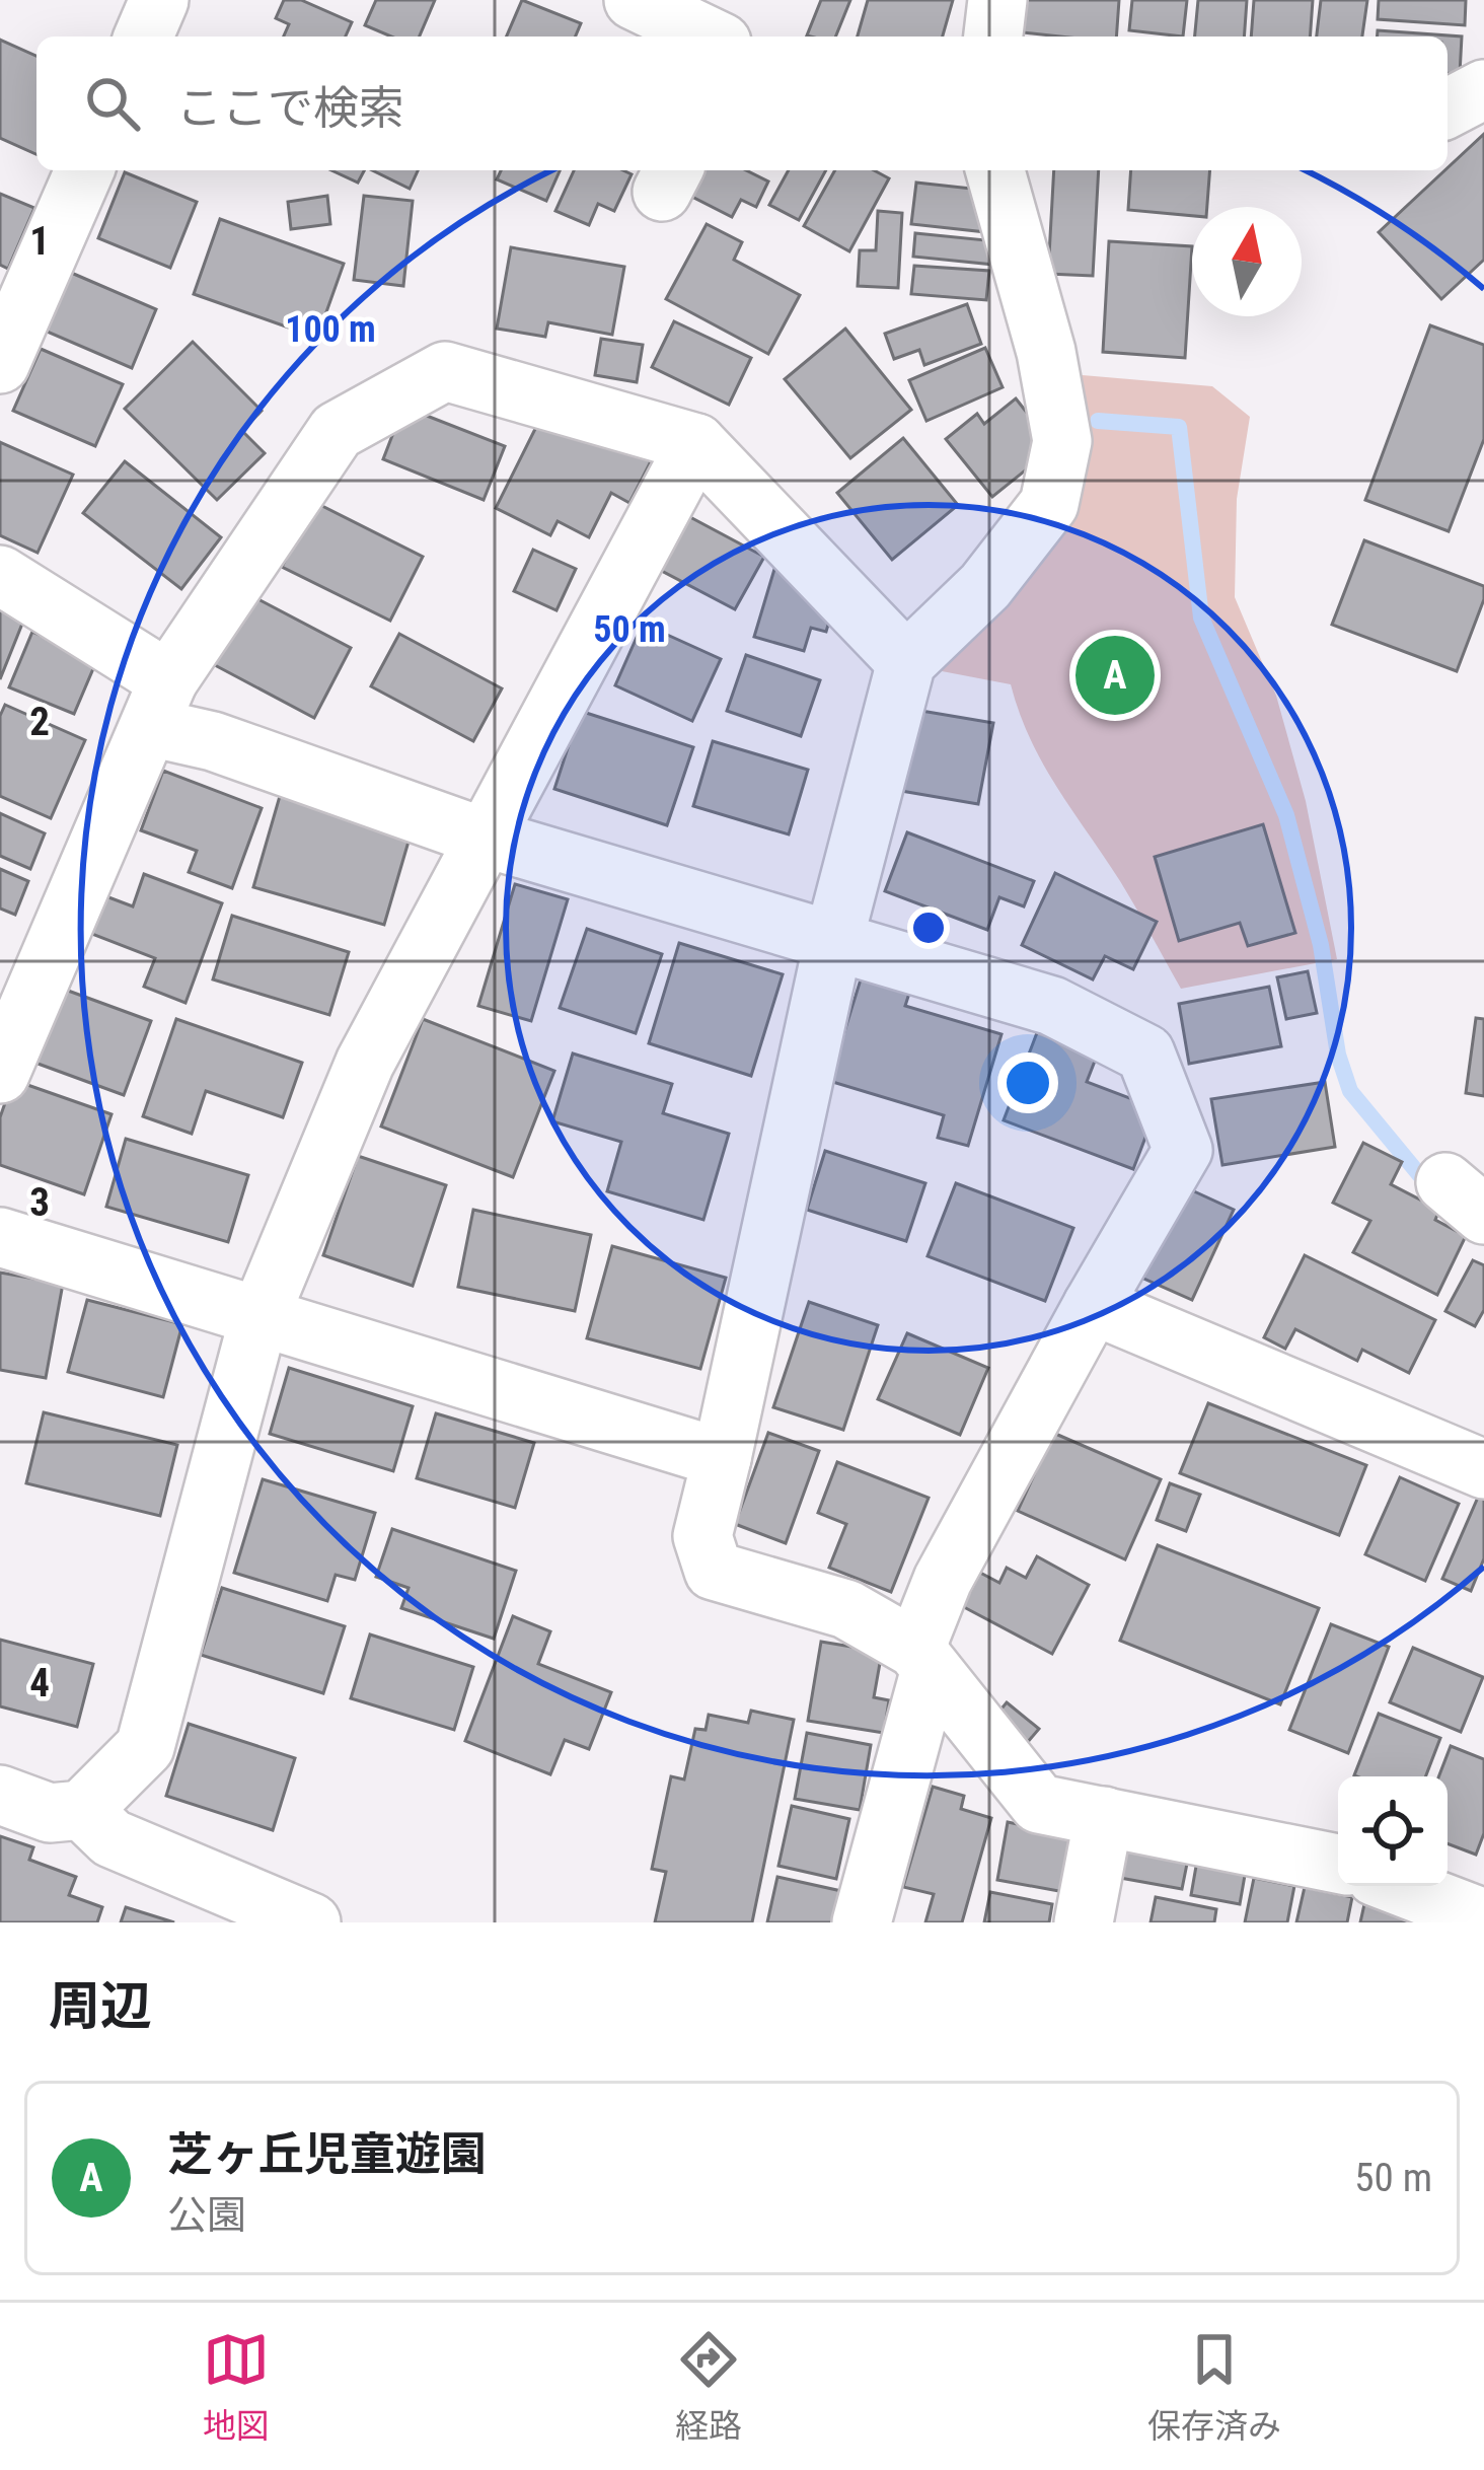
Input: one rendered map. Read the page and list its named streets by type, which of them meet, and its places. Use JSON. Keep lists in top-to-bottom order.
{
  "north": "top",
  "page": {
    "search": "ここで検索",
    "pins": "A",
    "heading": "周辺",
    "list": [
      {
        "mark": "A",
        "name": "芝ヶ丘児童遊園",
        "note": "公園",
        "value": "50 m"
      }
    ],
    "nav": ["地図", "経路", "保存済み"]
  },
  "grid": {
    "rows": [
      "1",
      "2",
      "3",
      "4"
    ]
  },
  "rings": ["100 m", "50 m"]
}
